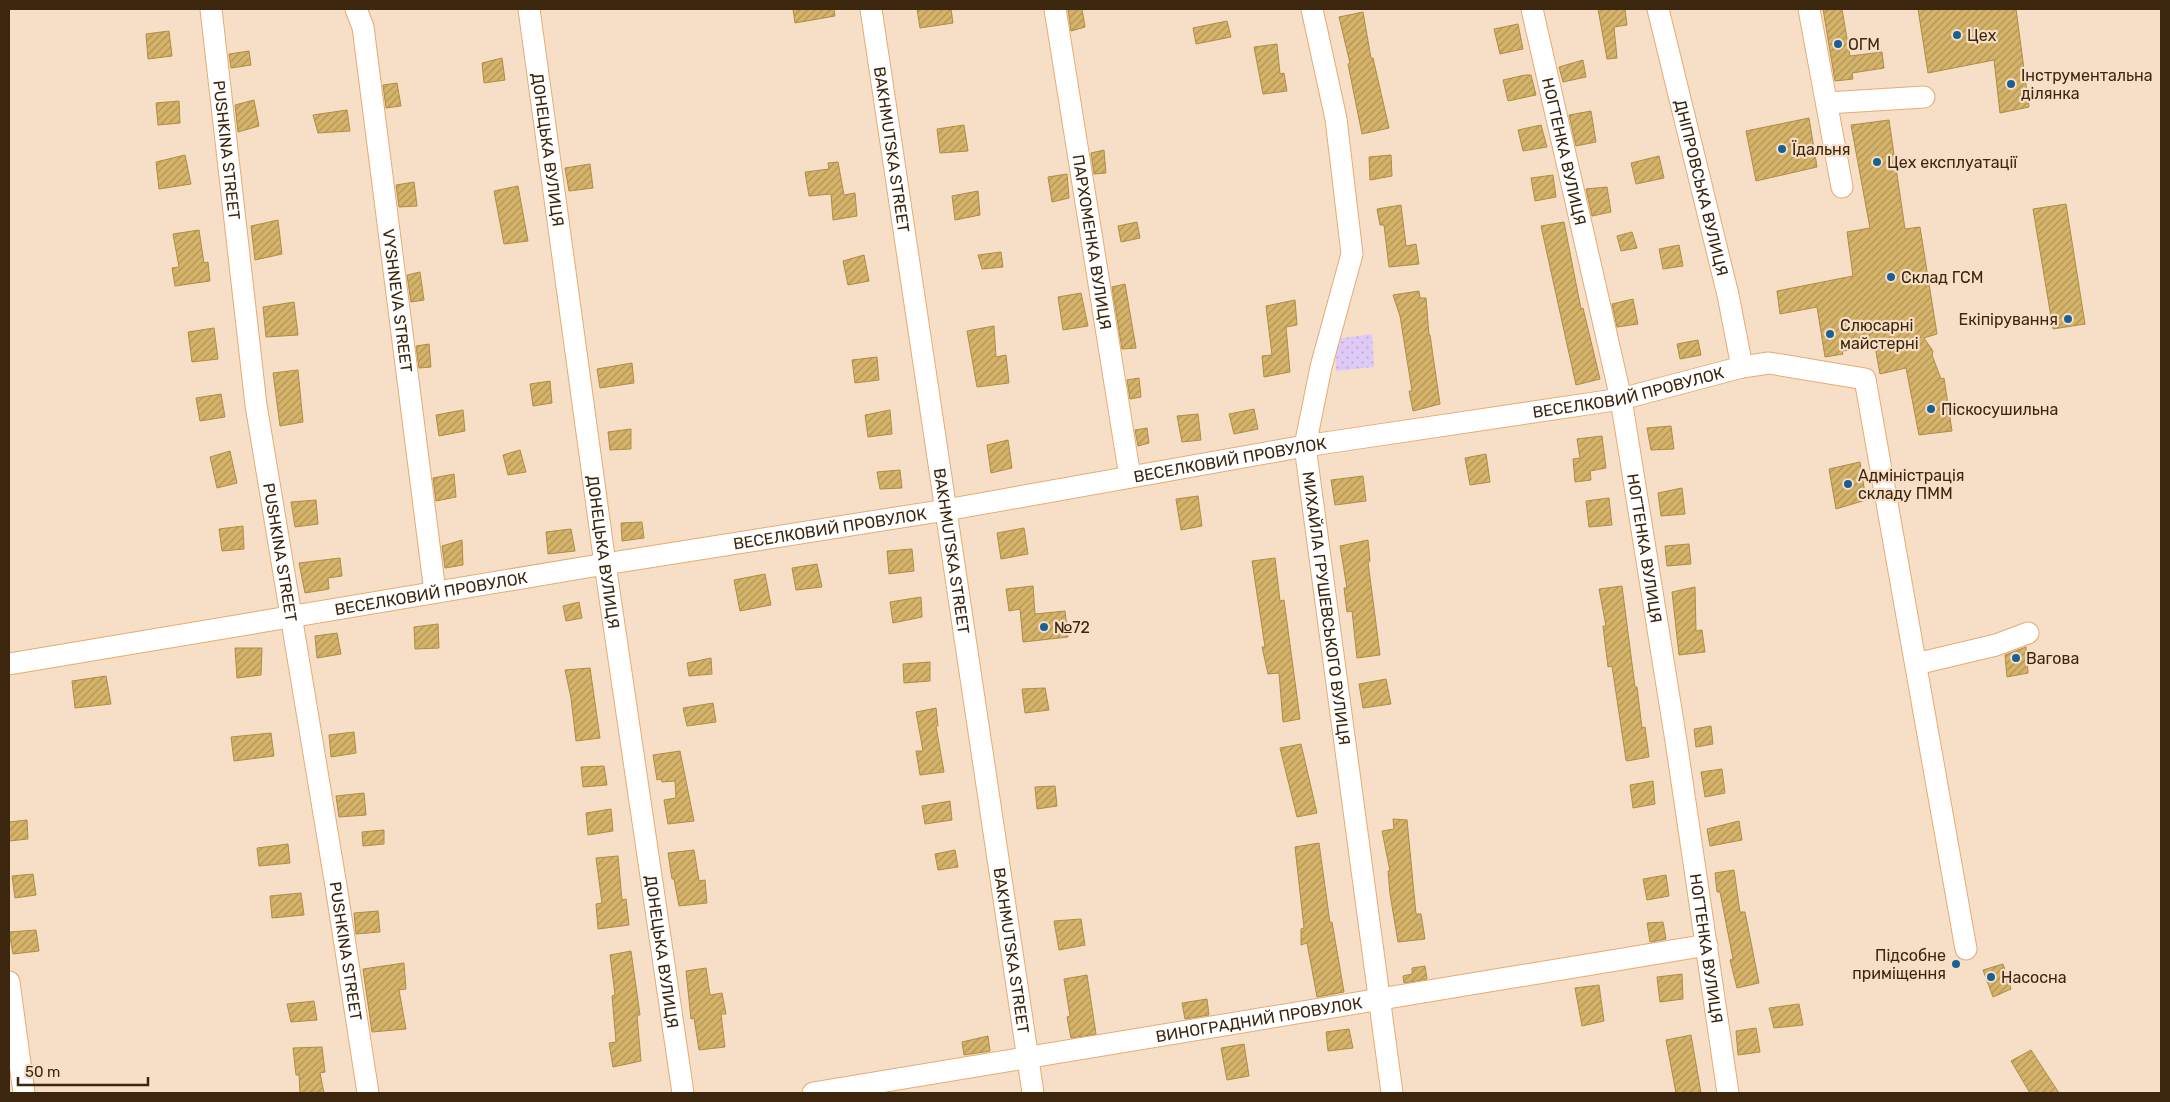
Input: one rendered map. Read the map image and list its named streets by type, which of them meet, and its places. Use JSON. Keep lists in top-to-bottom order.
{
  "streets": {
    "street": [
      "ДОНЕЦЬКА ВУЛИЦЯ",
      "BAKHMUTSKA STREET",
      "PUSHKINA STREET",
      "НОГТЕНКА ВУЛИЦЯ",
      "ДНІПРОВСЬКА ВУЛИЦЯ",
      "ПАРХОМЕНКА ВУЛИЦЯ",
      "VYSHNEVA STREET",
      "ВЕСЕЛКОВИЙ ПРОВУЛОК",
      "МИХАЙЛА ГРУШЕВСЬКОГО ВУЛИЦЯ",
      "ВИНОГРАДНИЙ ПРОВУЛОК"
    ]
  },
  "crossings": [
    ["ДОНЕЦЬКА ВУЛИЦЯ", "ВЕСЕЛКОВИЙ ПРОВУЛОК"],
    ["BAKHMUTSKA STREET", "ВЕСЕЛКОВИЙ ПРОВУЛОК"],
    ["BAKHMUTSKA STREET", "ВИНОГРАДНИЙ ПРОВУЛОК"],
    ["PUSHKINA STREET", "ВЕСЕЛКОВИЙ ПРОВУЛОК"],
    ["НОГТЕНКА ВУЛИЦЯ", "ВЕСЕЛКОВИЙ ПРОВУЛОК"],
    ["НОГТЕНКА ВУЛИЦЯ", "ВИНОГРАДНИЙ ПРОВУЛОК"],
    ["ДНІПРОВСЬКА ВУЛИЦЯ", "ВЕСЕЛКОВИЙ ПРОВУЛОК"],
    ["ПАРХОМЕНКА ВУЛИЦЯ", "ВЕСЕЛКОВИЙ ПРОВУЛОК"],
    ["VYSHNEVA STREET", "ВЕСЕЛКОВИЙ ПРОВУЛОК"],
    ["ВЕСЕЛКОВИЙ ПРОВУЛОК", "МИХАЙЛА ГРУШЕВСЬКОГО ВУЛИЦЯ"],
    ["МИХАЙЛА ГРУШЕВСЬКОГО ВУЛИЦЯ", "ВИНОГРАДНИЙ ПРОВУЛОК"]
  ],
  "places": [
    "Цех",
    "ОГМ",
    "Інструментальна ділянка",
    "Їдальня",
    "Цех експлуатації",
    "Склад ГСМ",
    "Екіпірування",
    "Слюсарні майстерні",
    "Піскосушильна",
    "Адміністрація складу ПММ",
    "№72",
    "Вагова",
    "Підсобне приміщення",
    "Насосна"
  ],
  "scale_bar": "50 m"
}
